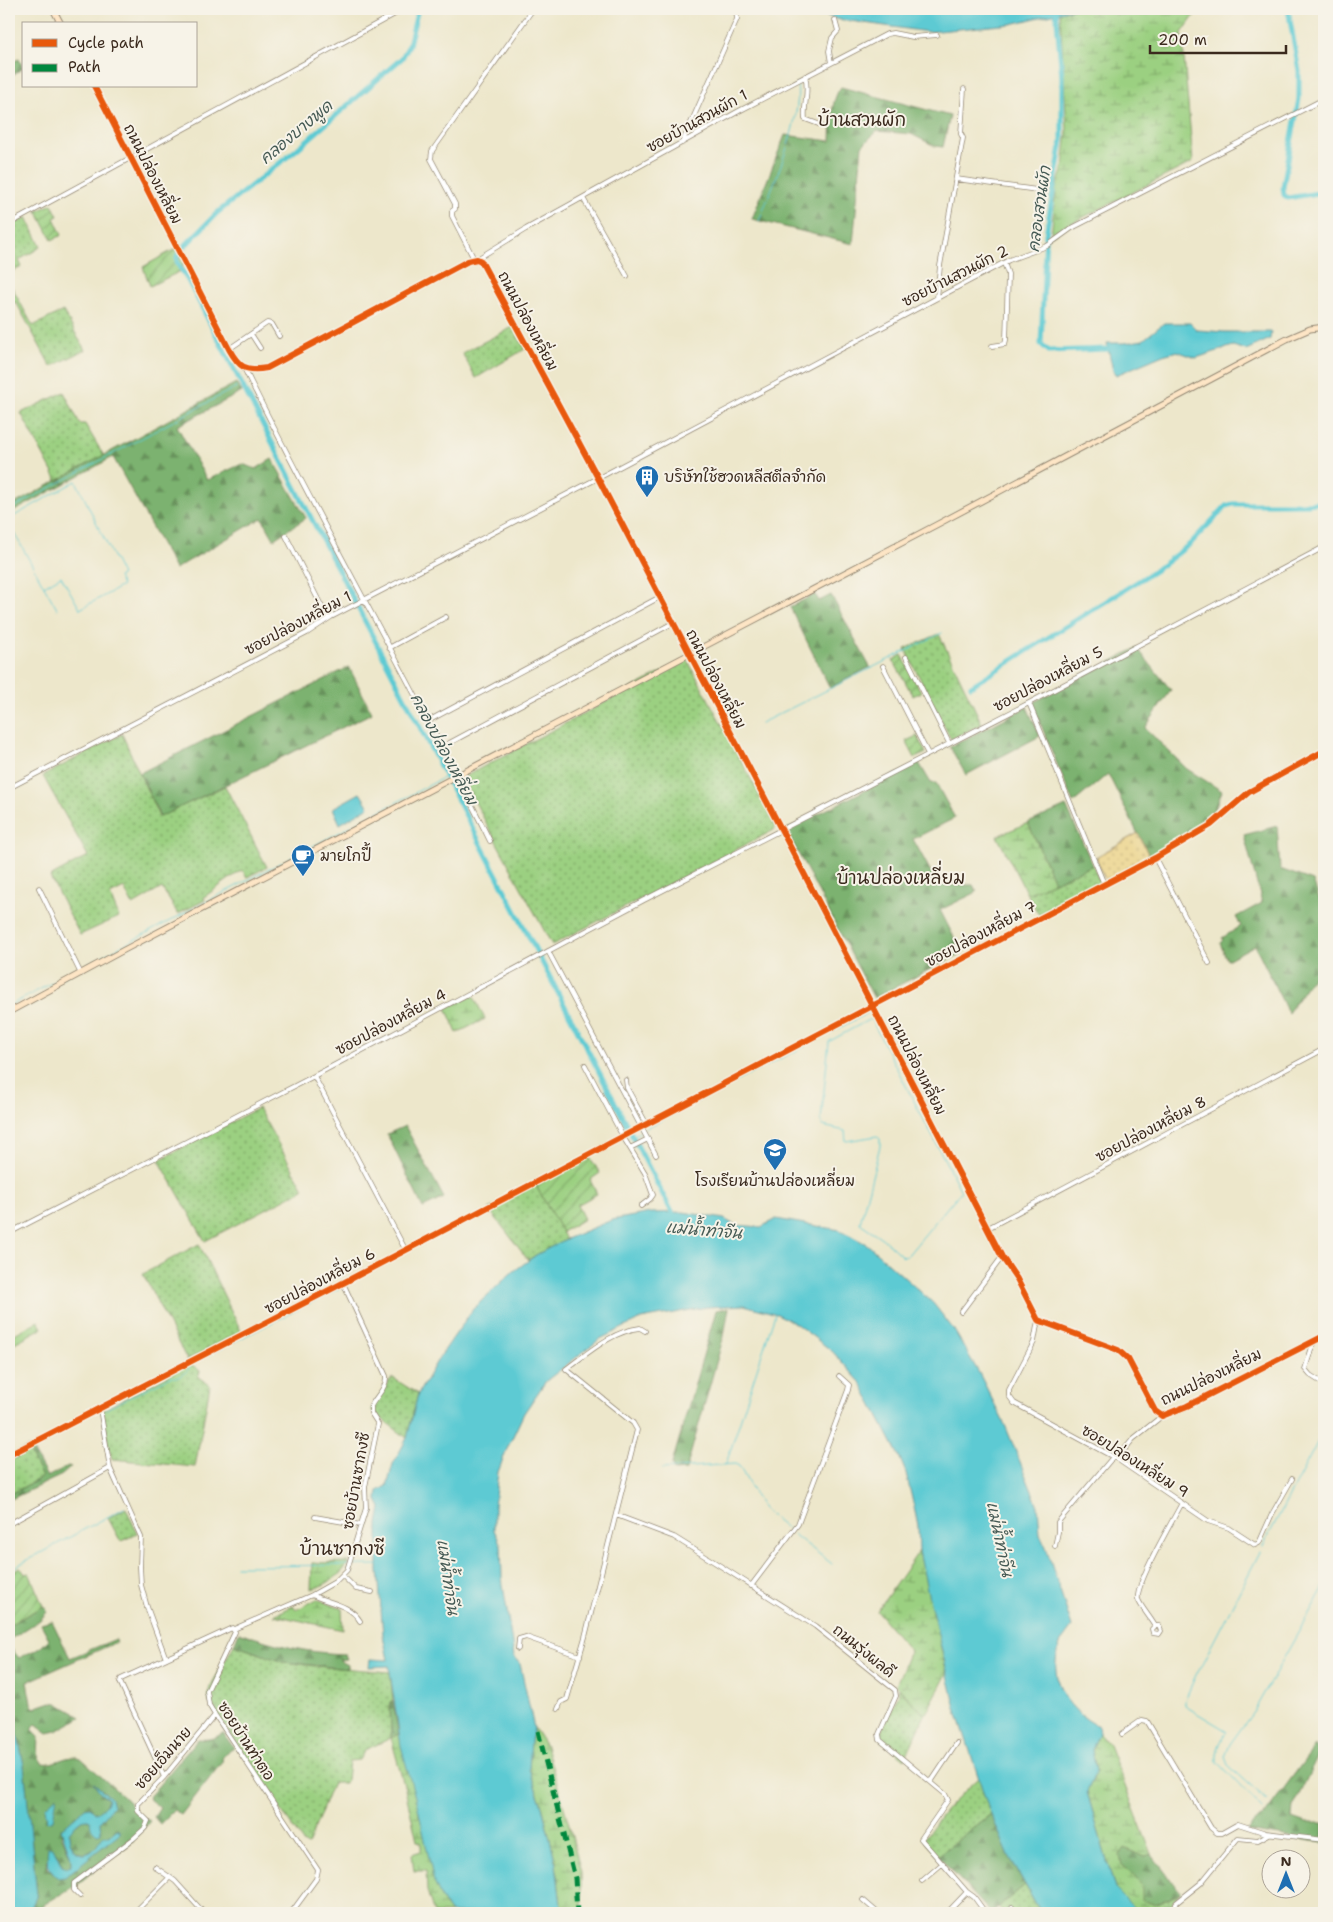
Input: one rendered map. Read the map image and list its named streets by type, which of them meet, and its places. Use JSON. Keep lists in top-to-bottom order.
{
  "streets": {
    "street": [
      "ซอยบ้านสวนผัก 1",
      "ถนนปล่องเหลี่ยม",
      "ซอยบ้านสวนผัก 2",
      "ซอยปล่องเหลี่ยม 1",
      "ซอยปล่องเหลี่ยม 5",
      "ซอยปล่องเหลี่ยม 7",
      "ซอยปล่องเหลี่ยม 4",
      "ซอยปล่องเหลี่ยม 8",
      "ซอยปล่องเหลี่ยม 6",
      "ซอยปล่องเหลี่ยม 9",
      "ซอยบ้านซากงซี",
      "ถนนรุ่งผลดี",
      "ซอยบ้านท่าตอ",
      "ซอยเอ็มนาย"
    ]
  },
  "crossings": [
    ["ซอยบ้านสวนผัก 1", "ถนนปล่องเหลี่ยม"],
    ["ถนนปล่องเหลี่ยม", "ซอยบ้านสวนผัก 2"],
    ["ถนนปล่องเหลี่ยม", "ซอยปล่องเหลี่ยม 1"],
    ["ถนนปล่องเหลี่ยม", "ซอยปล่องเหลี่ยม 5"],
    ["ถนนปล่องเหลี่ยม", "ซอยปล่องเหลี่ยม 7"],
    ["ถนนปล่องเหลี่ยม", "ซอยปล่องเหลี่ยม 4"],
    ["ถนนปล่องเหลี่ยม", "ซอยปล่องเหลี่ยม 8"],
    ["ถนนปล่องเหลี่ยม", "ซอยปล่องเหลี่ยม 9"],
    ["ซอยบ้านสวนผัก 2", "ซอยปล่องเหลี่ยม 1"],
    ["ซอยปล่องเหลี่ยม 5", "ซอยปล่องเหลี่ยม 4"],
    ["ซอยปล่องเหลี่ยม 7", "ซอยปล่องเหลี่ยม 6"],
    ["ซอยปล่องเหลี่ยม 6", "ซอยบ้านซากงซี"],
    ["ซอยบ้านซากงซี", "ซอยบ้านท่าตอ"],
    ["ซอยบ้านท่าตอ", "ซอยเอ็มนาย"]
  ],
  "districts": ["บ้านสวนผัก", "บ้านปล่องเหลี่ยม", "บ้านซากงซี"],
  "water": [
    "คลองบางพูด",
    "คลองสวนผัก",
    "คลองปล่องเหลี่ยม",
    "แม่น้ำท่าจีน"
  ],
  "places": {
    "building": ["บริษัทใช้ฮวดหลีสตีลจำกัด"],
    "cafe": ["มายโกปี้"],
    "school or university": ["โรงเรียนบ้านปล่องเหลี่ยม"]
  },
  "legend": ["Cycle path", "Path"],
  "scale_bar": "200 m",
  "north": "top"
}
